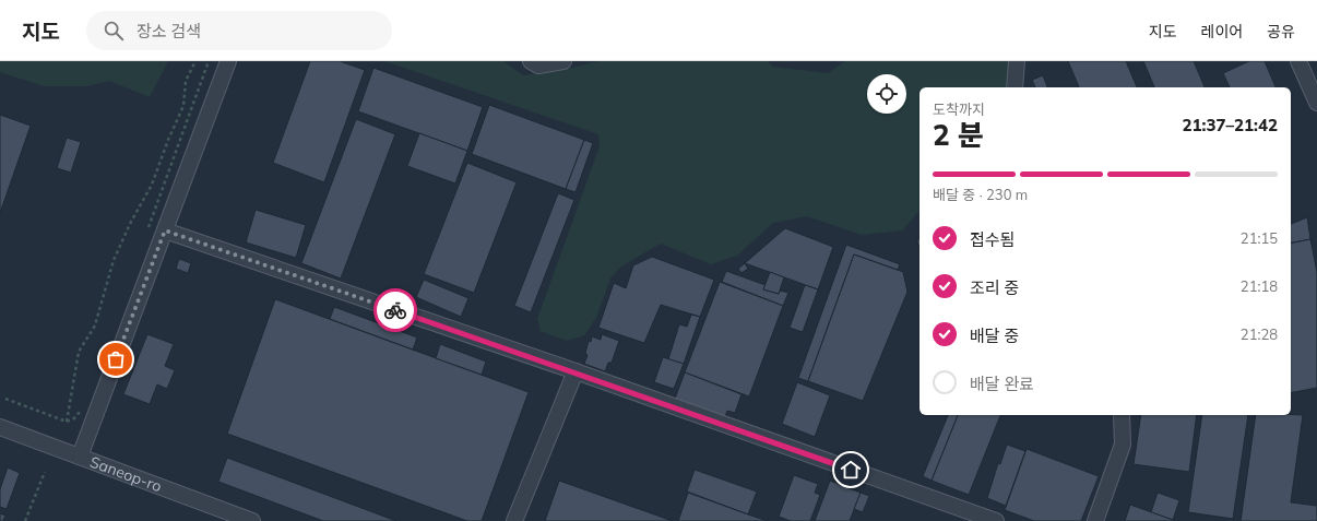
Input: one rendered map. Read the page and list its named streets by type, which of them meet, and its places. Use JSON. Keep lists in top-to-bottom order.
{
  "streets": {
    "street": ["Saneop-ro"]
  },
  "page": {
    "header": "지도",
    "search": "장소 검색",
    "nav": ["지도", "레이어", "공유"],
    "heading": ["2 분", "도착까지", "21:37–21:42"],
    "bar": "배달 중 · 230 m",
    "list": [
      ["접수됨", "21:15"],
      ["조리 중", "21:18"],
      ["배달 중", "21:28"],
      "배달 완료"
    ]
  }
}
